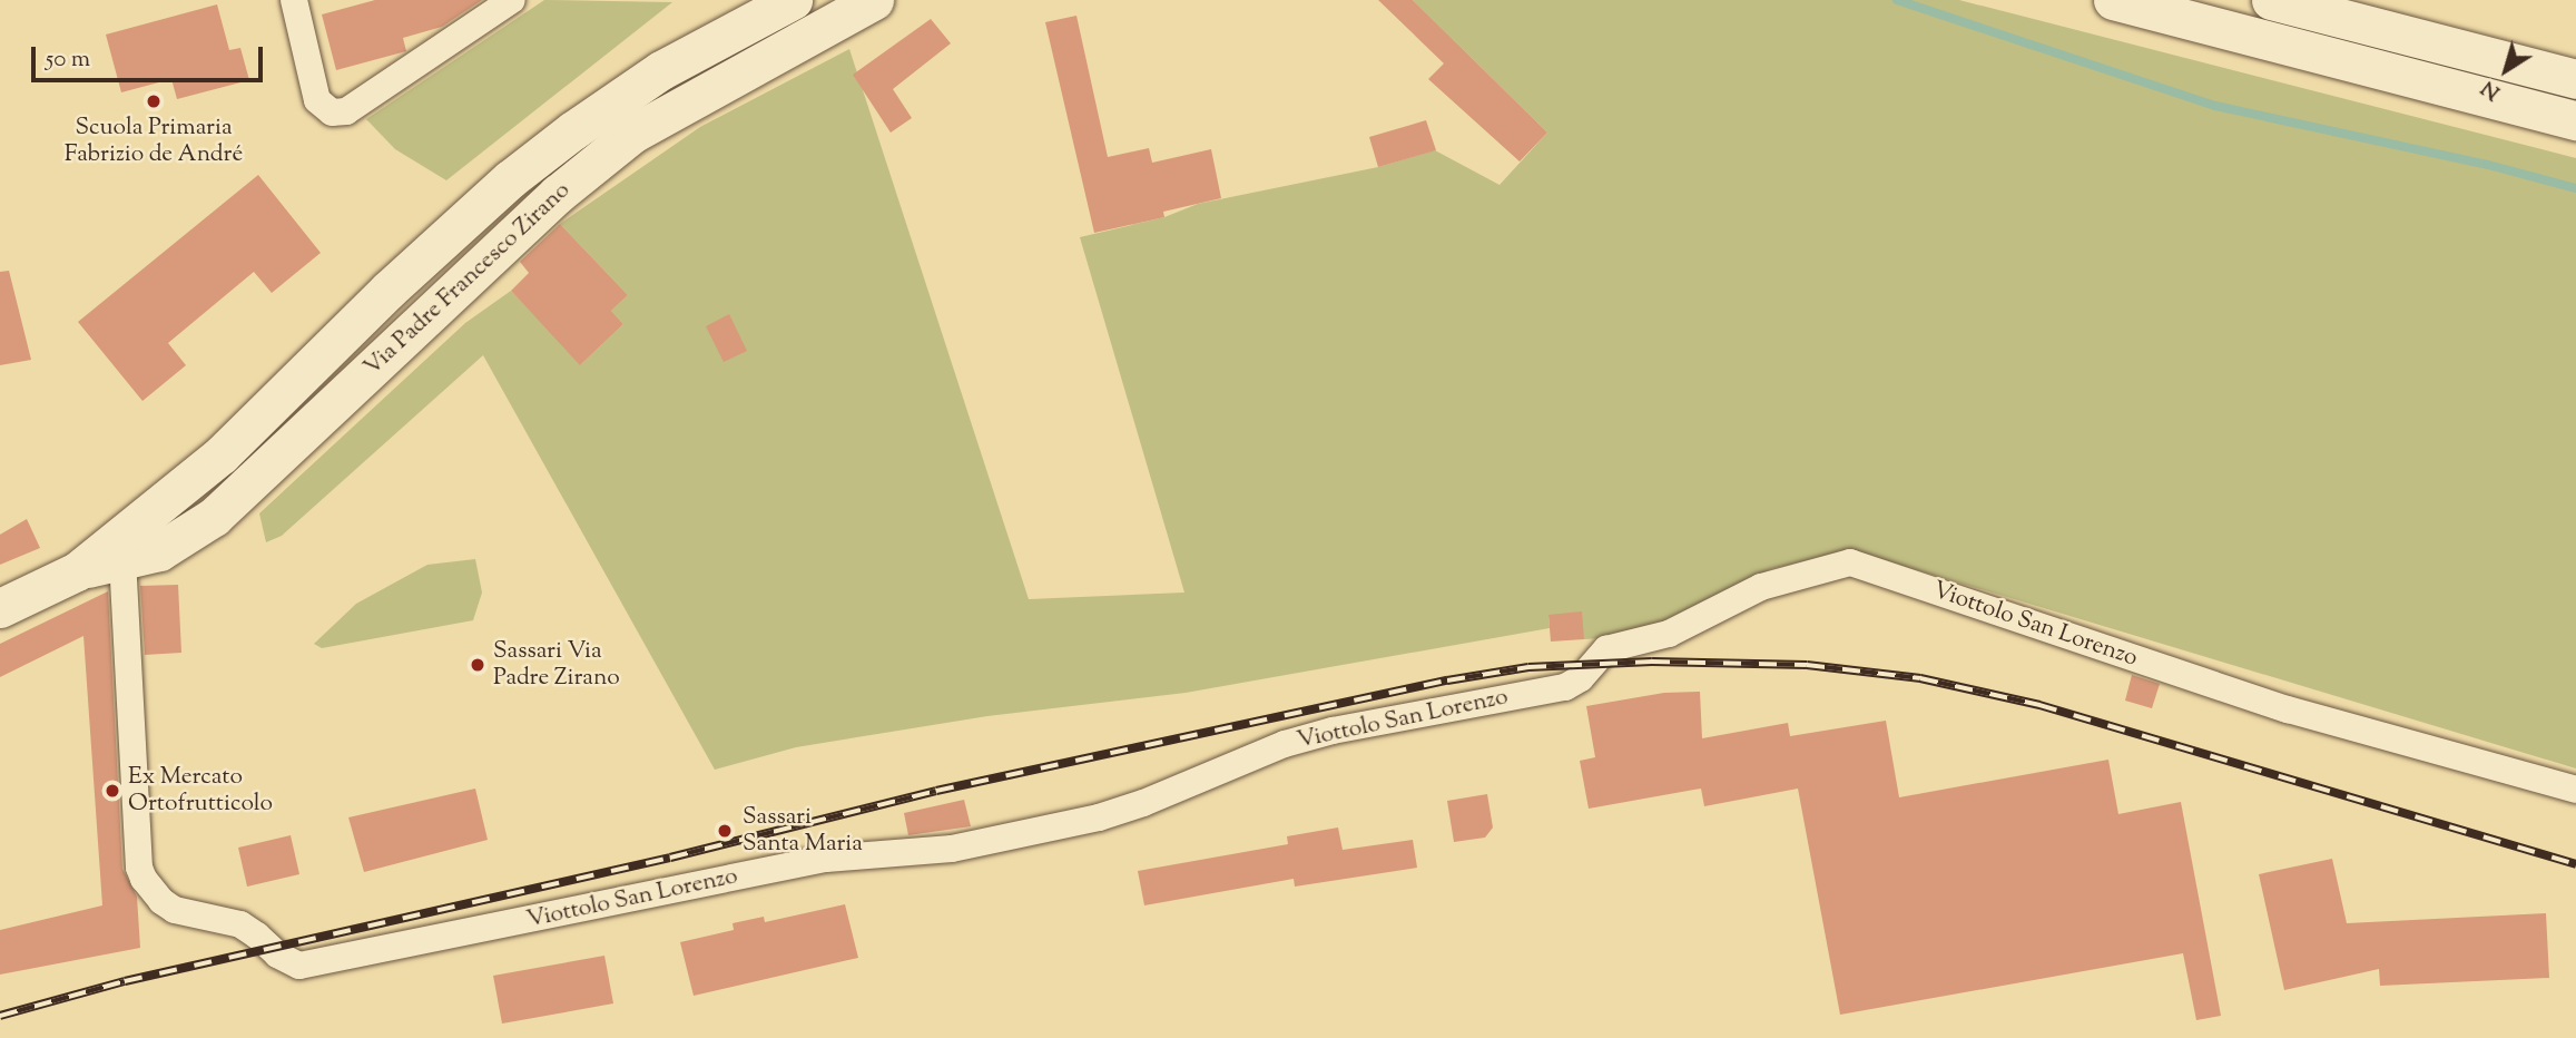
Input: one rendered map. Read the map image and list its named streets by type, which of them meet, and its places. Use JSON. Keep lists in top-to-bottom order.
{
  "streets": {
    "main road": ["Via Padre Francesco Zirano"],
    "street": ["Viottolo San Lorenzo"]
  },
  "crossings": [
    ["Via Padre Francesco Zirano", "Viottolo San Lorenzo"]
  ],
  "places": [
    "Scuola Primaria Fabrizio de André",
    "Sassari Via Padre Zirano",
    "Ex Mercato Ortofrutticolo",
    "Sassari Santa Maria"
  ],
  "scale_bar": "50 m",
  "north": "bottom left"
}
